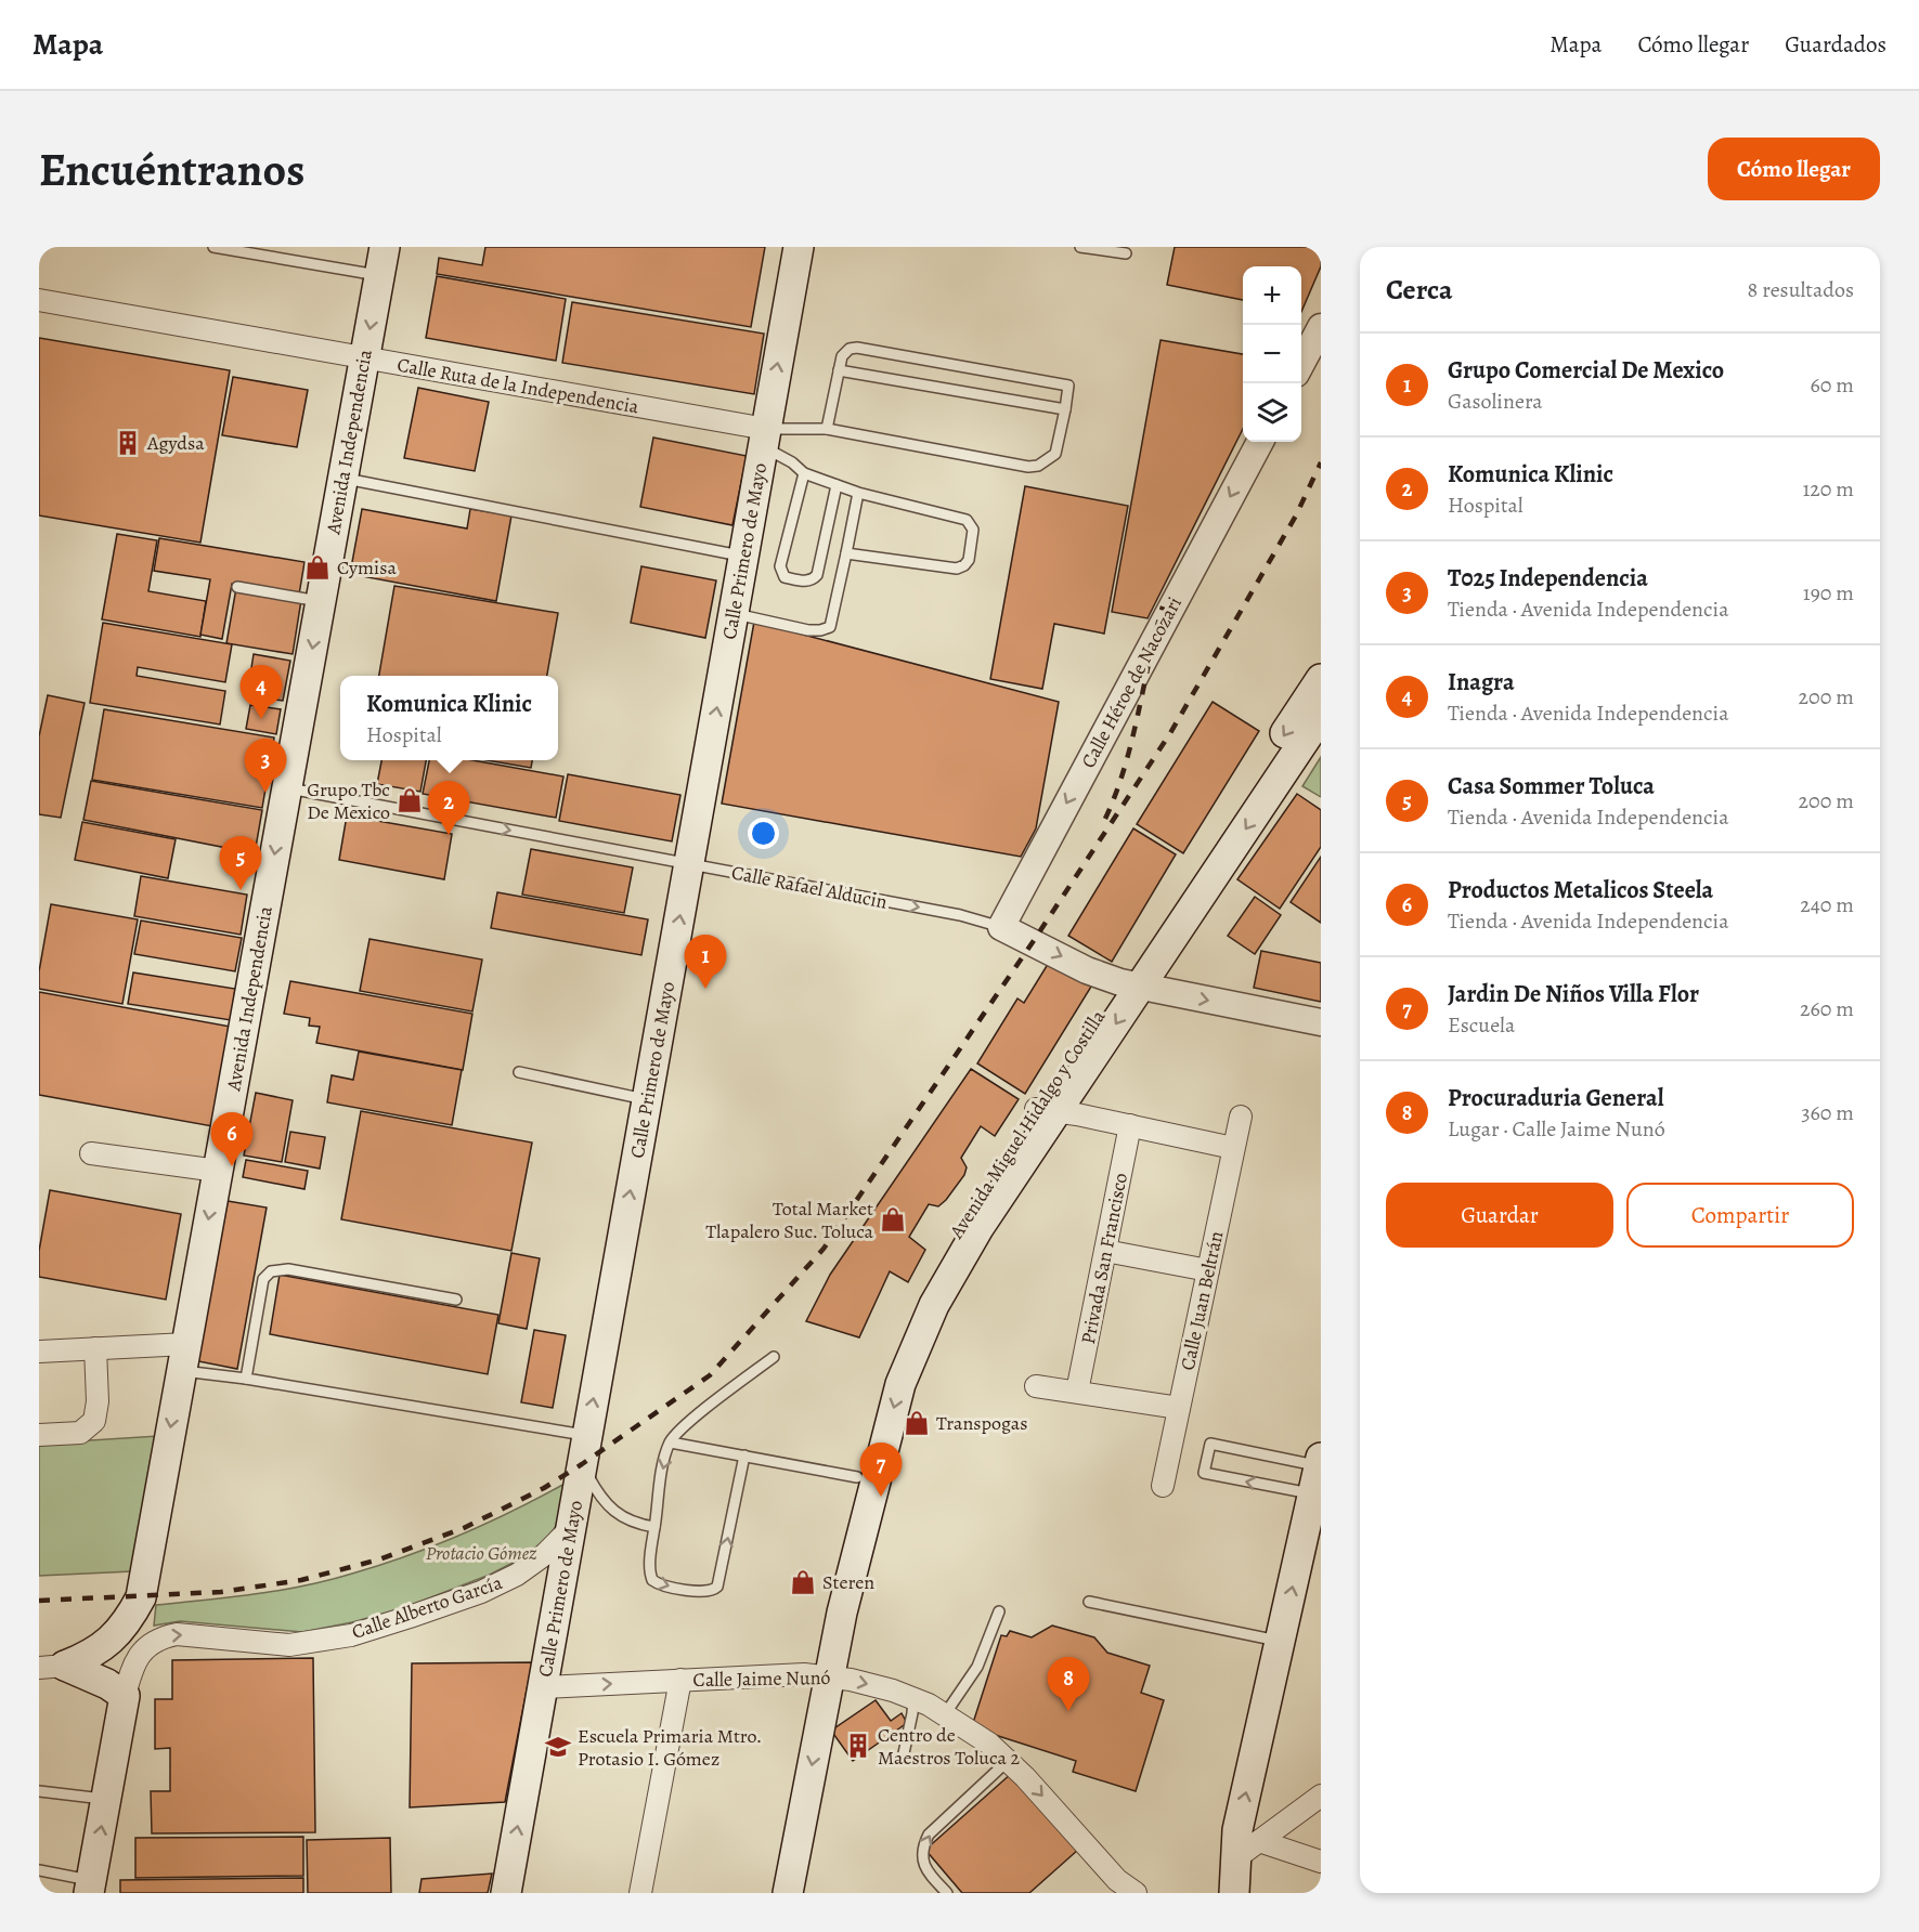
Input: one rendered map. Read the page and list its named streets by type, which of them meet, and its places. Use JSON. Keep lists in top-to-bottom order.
{
  "streets": {
    "main road": ["Avenida Independencia", "Calle Primero de Mayo", "Avenida Miguel Hidalgo y Costilla"],
    "street": [
      "Calle Ruta de la Independencia",
      "Calle Héroe de Nacozari",
      "Calle Rafael Alducin",
      "Privada San Francisco",
      "Calle Juan Beltrán",
      "Calle Alberto García",
      "Calle Jaime Nunó"
    ]
  },
  "crossings": [
    ["Calle Ruta de la Independencia", "Avenida Independencia"],
    ["Calle Ruta de la Independencia", "Calle Primero de Mayo"],
    ["Avenida Independencia", "Calle Rafael Alducin"],
    ["Calle Primero de Mayo", "Calle Rafael Alducin"],
    ["Calle Primero de Mayo", "Calle Alberto García"],
    ["Calle Primero de Mayo", "Calle Jaime Nunó"],
    ["Calle Héroe de Nacozari", "Calle Rafael Alducin"],
    ["Calle Rafael Alducin", "Avenida Miguel Hidalgo y Costilla"],
    ["Avenida Miguel Hidalgo y Costilla", "Calle Jaime Nunó"]
  ],
  "one_way": [
    "Avenida Independencia",
    "Calle Primero de Mayo",
    "Calle Héroe de Nacozari",
    "Calle Rafael Alducin",
    "Calle Alberto García",
    "Calle Jaime Nunó"
  ],
  "parks": ["Protacio Gómez"],
  "places": {
    "building": ["Agydsa", "Centro de Maestros Toluca 2"],
    "shop": [
      "Cymisa",
      "Grupo Tbc De Mexico",
      "Total Market Tlapalero Suc. Toluca",
      "Transpogas",
      "Steren"
    ],
    "school or university": ["Escuela Primaria Mtro. Protasio I. Gómez"]
  },
  "page": {
    "header": "Mapa",
    "nav": ["Mapa", "Cómo llegar", "Guardados"],
    "buttons": [
      "Cómo llegar",
      ["Guardar", "Compartir"]
    ],
    "title": "Encuéntranos",
    "heading": ["Cerca", "8 resultados"],
    "map_buttons": ["+", "−"],
    "list": [
      {
        "mark": "1",
        "name": "Grupo Comercial De Mexico",
        "note": "Gasolinera",
        "value": "60 m"
      },
      {
        "mark": "2",
        "name": "Komunica Klinic",
        "note": "Hospital",
        "value": "120 m"
      },
      {
        "mark": "3",
        "name": "T025 Independencia",
        "note": "Tienda · Avenida Independencia",
        "value": "190 m"
      },
      {
        "mark": "4",
        "name": "Inagra",
        "note": "Tienda · Avenida Independencia",
        "value": "200 m"
      },
      {
        "mark": "5",
        "name": "Casa Sommer Toluca",
        "note": "Tienda · Avenida Independencia",
        "value": "200 m"
      },
      {
        "mark": "6",
        "name": "Productos Metalicos Steela",
        "note": "Tienda · Avenida Independencia",
        "value": "240 m"
      },
      {
        "mark": "7",
        "name": "Jardin De Niños Villa Flor",
        "note": "Escuela",
        "value": "260 m"
      },
      {
        "mark": "8",
        "name": "Procuraduria General",
        "note": "Lugar · Calle Jaime Nunó",
        "value": "360 m"
      }
    ],
    "pins": [
      "4",
      "3",
      "2",
      "5",
      "1",
      "6",
      "7",
      "8"
    ],
    "popup": ["Komunica Klinic", "Hospital"]
  }
}
